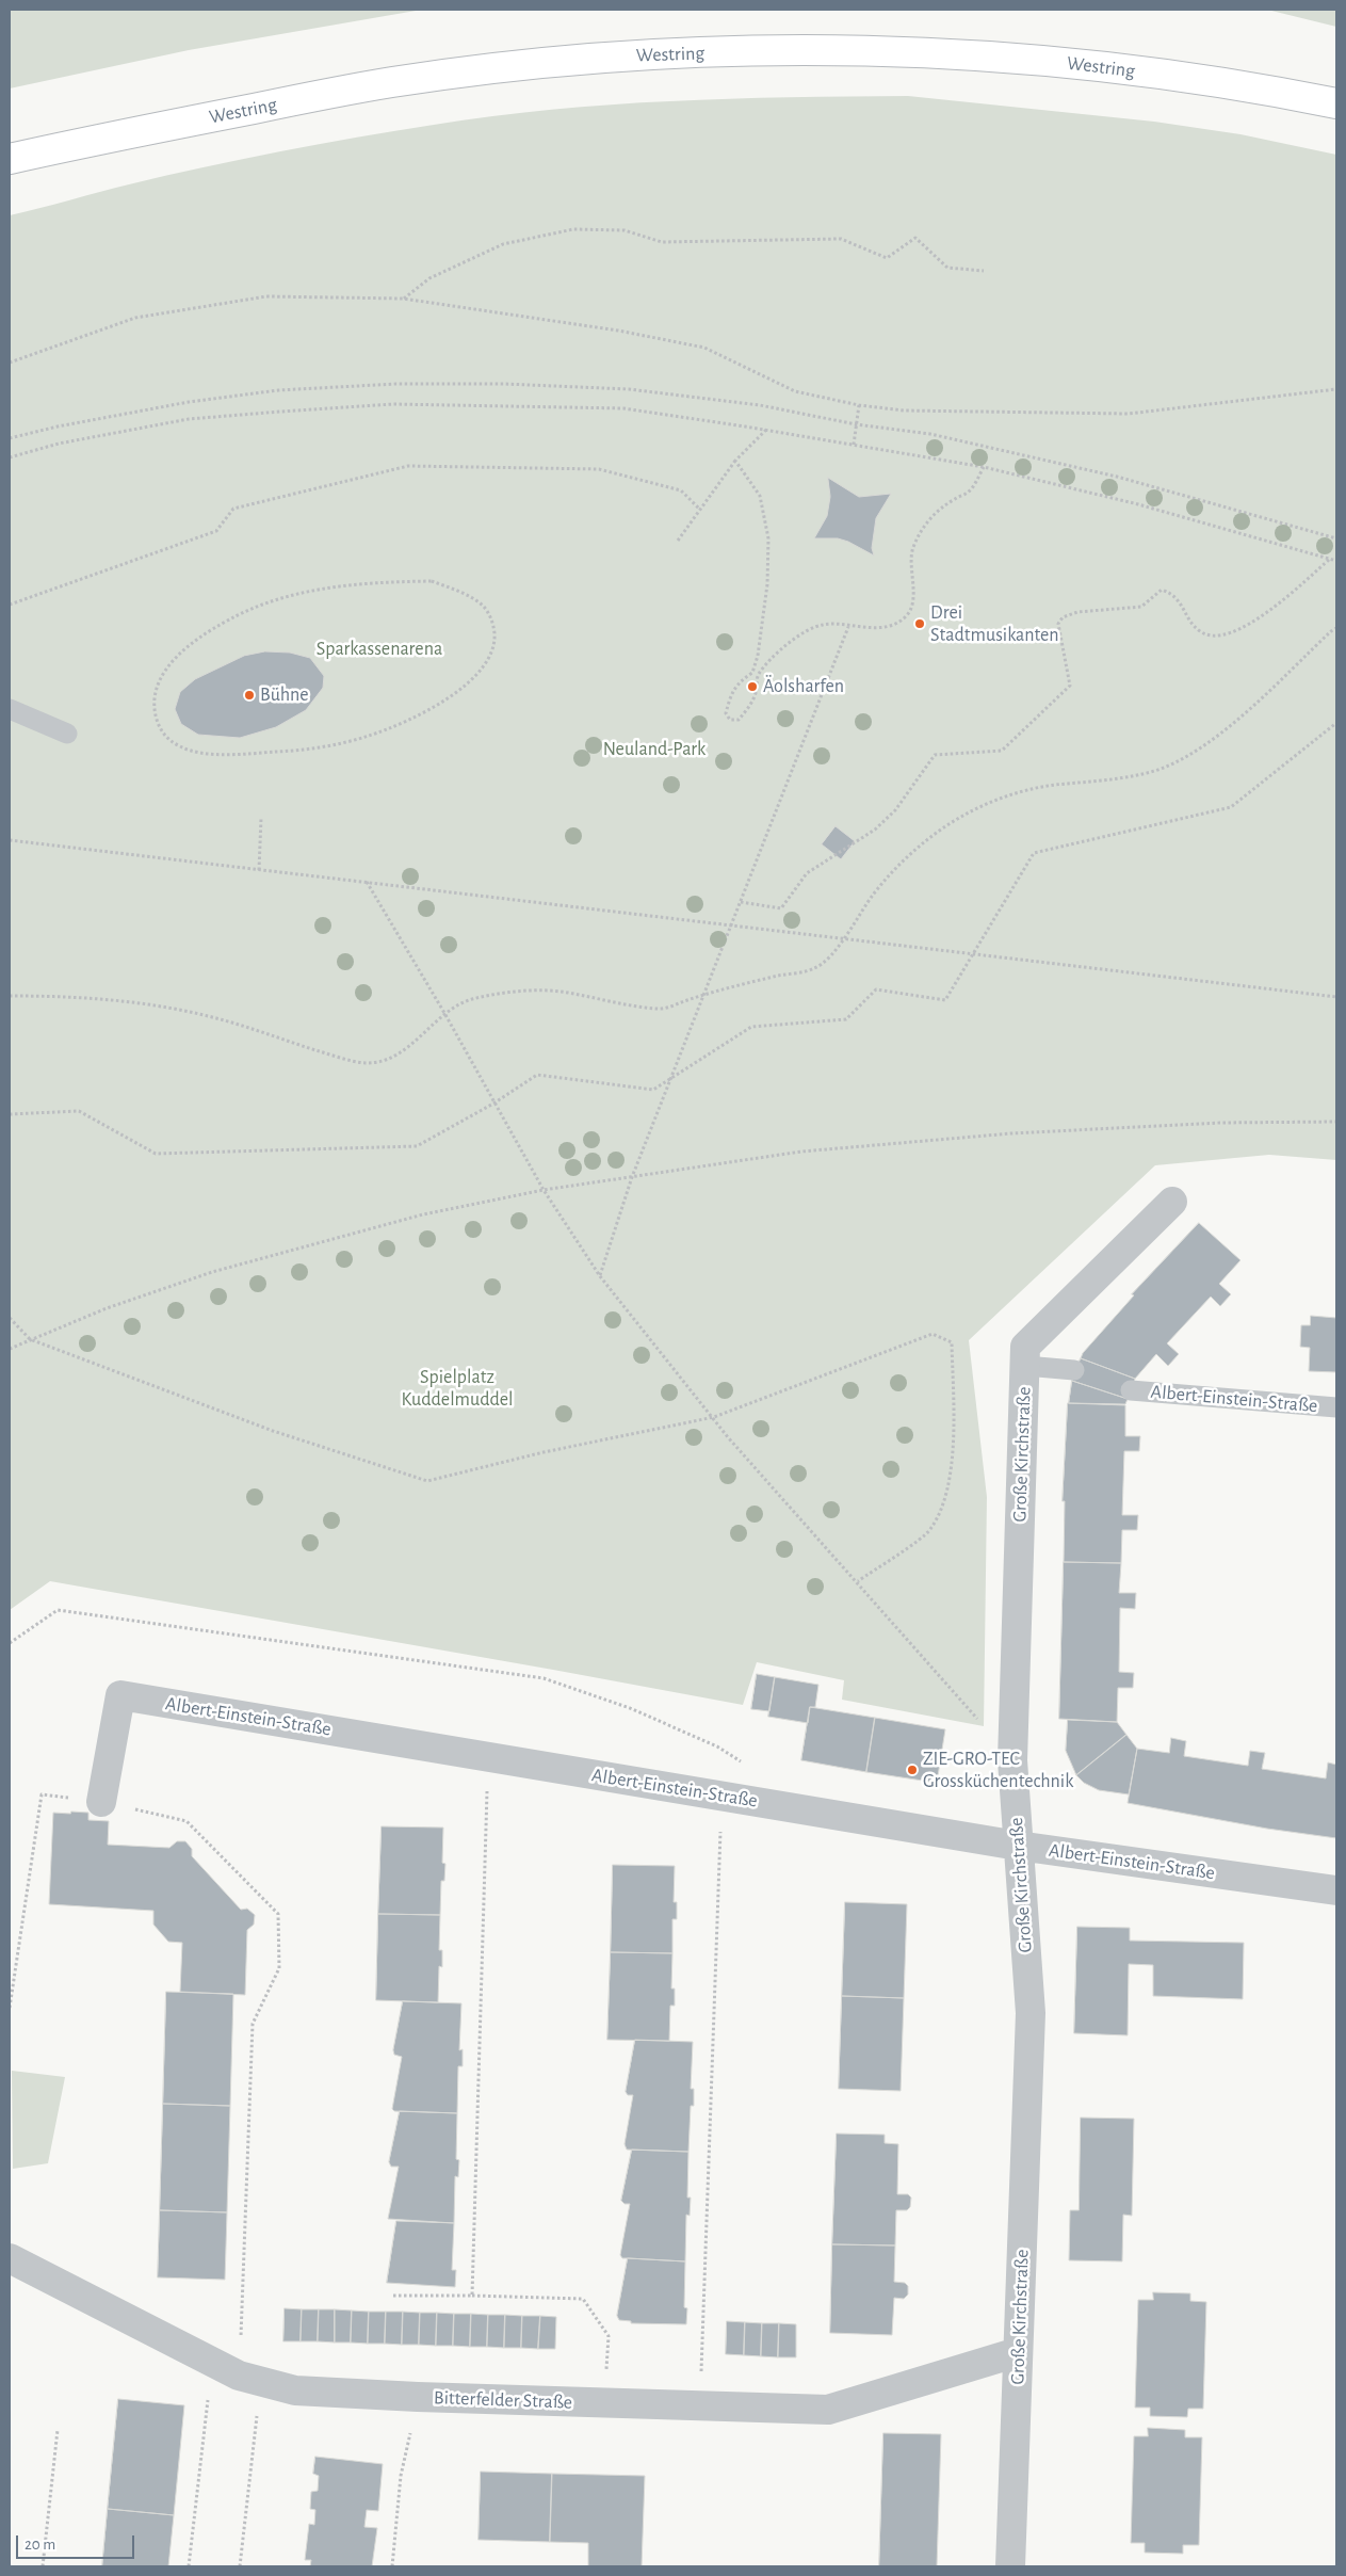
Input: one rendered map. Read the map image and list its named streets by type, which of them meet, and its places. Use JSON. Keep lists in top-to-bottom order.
{
  "streets": {
    "main road": ["Westring"],
    "street": ["Albert-Einstein-Straße", "Große Kirchstraße", "Bitterfelder Straße"]
  },
  "crossings": [
    ["Albert-Einstein-Straße", "Große Kirchstraße"],
    ["Große Kirchstraße", "Bitterfelder Straße"]
  ],
  "parks": ["Sparkassenarena", "Neuland-Park", "Spielplatz Kuddelmuddel"],
  "places": [
    "Drei Stadtmusikanten",
    "Äolsharfen",
    "Bühne",
    "ZIE-GRO-TEC Grossküchentechnik"
  ],
  "scale_bar": "20 m"
}
